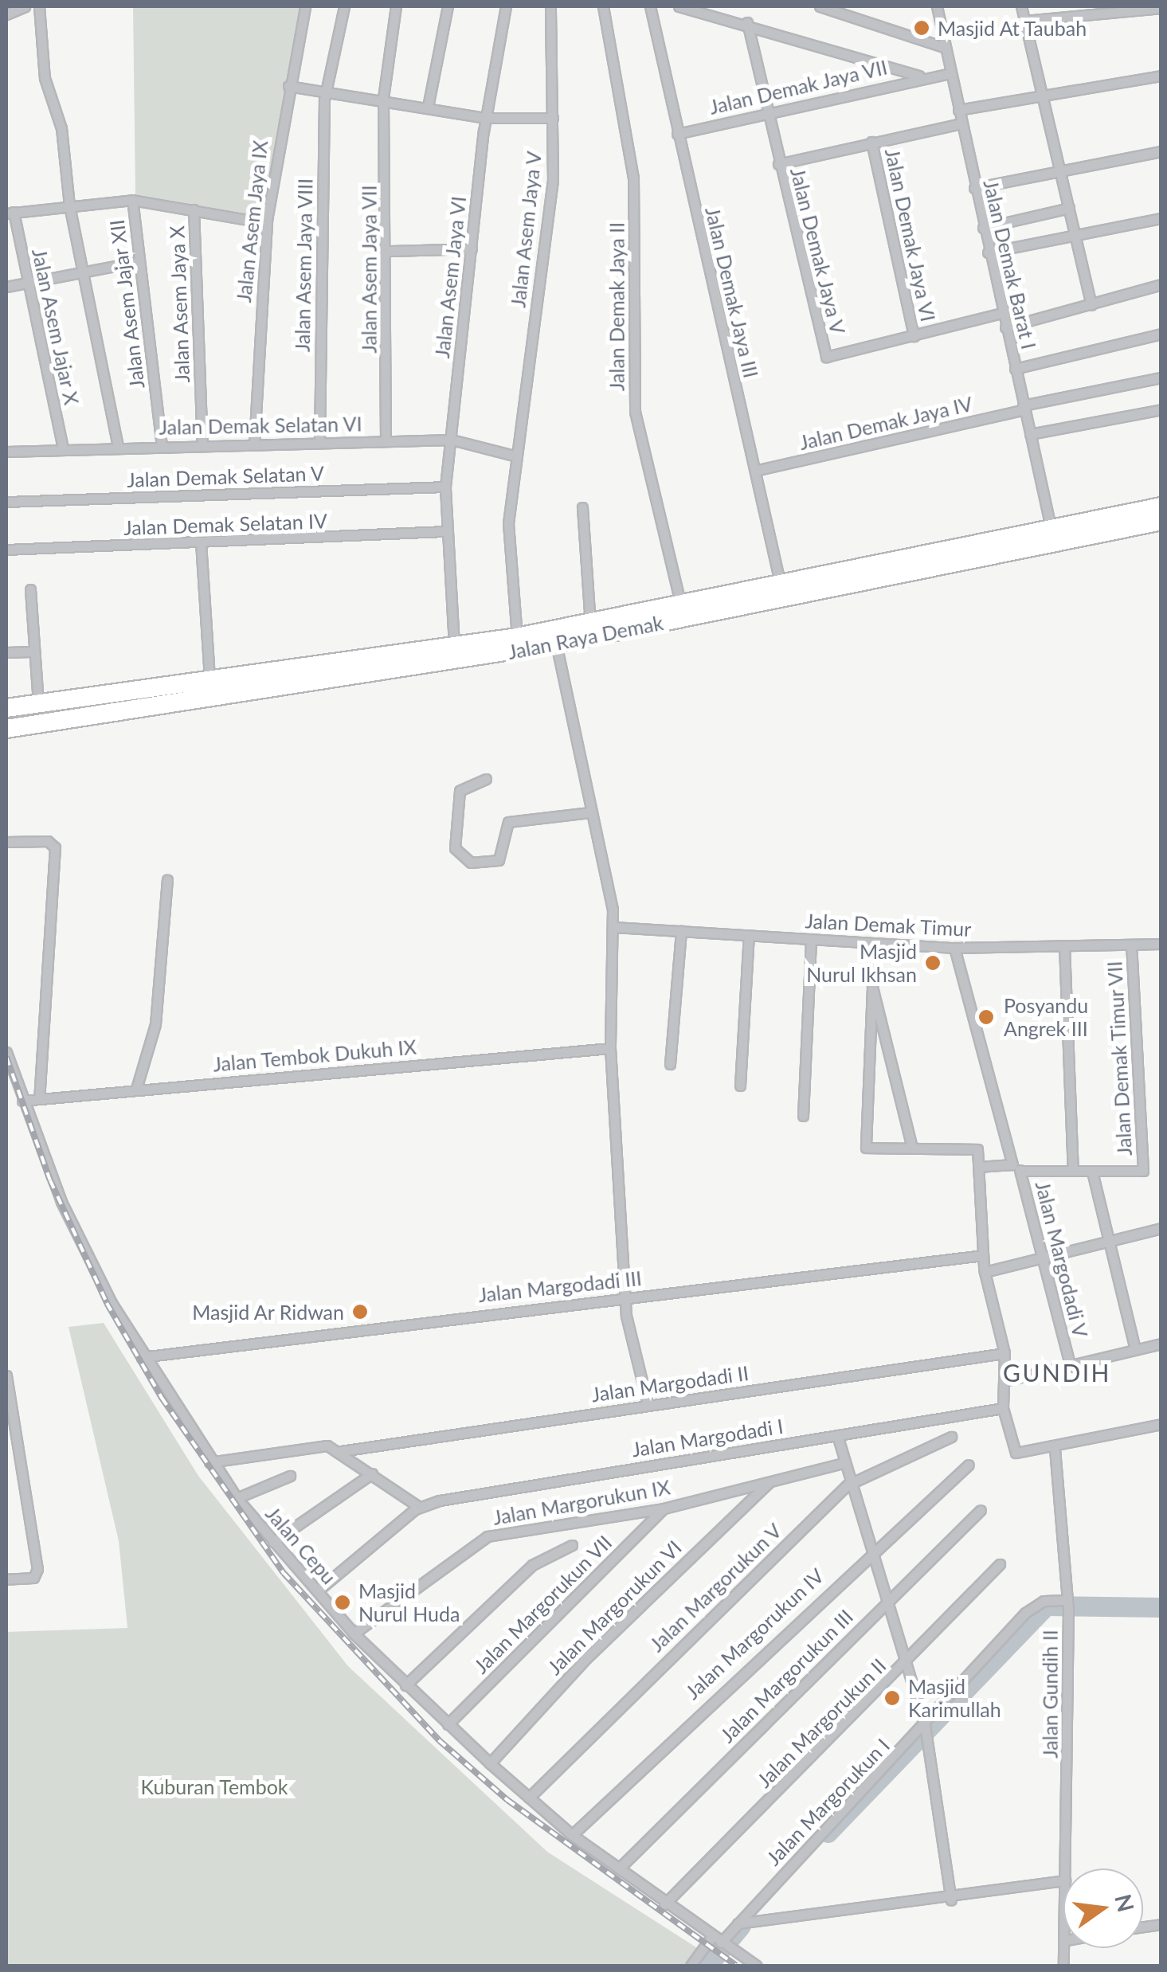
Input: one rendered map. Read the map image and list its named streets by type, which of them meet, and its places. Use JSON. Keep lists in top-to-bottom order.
{
  "streets": {
    "highway": ["Jalan Raya Demak"],
    "street": [
      "Jalan Demak Jaya VII",
      "Jalan Asem Jaya IX",
      "Jalan Asem Jaya V",
      "Jalan Demak Jaya VI",
      "Jalan Demak Jaya V",
      "Jalan Demak Barat I",
      "Jalan Asem Jaya VIII",
      "Jalan Asem Jaya VII",
      "Jalan Asem Jaya VI",
      "Jalan Demak Jaya III",
      "Jalan Asem Jajar XII",
      "Jalan Asem Jaya X",
      "Jalan Demak Jaya II",
      "Jalan Asem Jajar X",
      "Jalan Demak Jaya IV",
      "Jalan Demak Selatan VI",
      "Jalan Demak Selatan V",
      "Jalan Demak Selatan IV",
      "Jalan Demak Timur",
      "Jalan Tembok Dukuh IX",
      "Jalan Demak Timur VII",
      "Jalan Margodadi V",
      "Jalan Margodadi III",
      "Jalan Margodadi II",
      "Jalan Margodadi I",
      "Jalan Margorukun IX",
      "Jalan Cepu",
      "Jalan Margorukun V",
      "Jalan Margorukun VII",
      "Jalan Margorukun VI",
      "Jalan Margorukun IV",
      "Jalan Margorukun III",
      "Jalan Gundih II",
      "Jalan Margorukun II",
      "Jalan Margorukun I"
    ]
  },
  "crossings": [
    ["Jalan Demak Jaya VII", "Jalan Demak Jaya V"],
    ["Jalan Demak Jaya VII", "Jalan Demak Barat I"],
    ["Jalan Demak Jaya VII", "Jalan Demak Jaya III"],
    ["Jalan Asem Jaya IX", "Jalan Asem Jajar XII"],
    ["Jalan Asem Jaya IX", "Jalan Demak Selatan VI"],
    ["Jalan Asem Jaya V", "Jalan Demak Selatan VI"],
    ["Jalan Asem Jaya V", "Jalan Raya Demak"],
    ["Jalan Demak Jaya VI", "Jalan Demak Jaya V"],
    ["Jalan Demak Jaya V", "Jalan Demak Barat I"],
    ["Jalan Demak Barat I", "Jalan Demak Jaya IV"],
    ["Jalan Demak Barat I", "Jalan Raya Demak"],
    ["Jalan Asem Jaya VIII", "Jalan Demak Selatan VI"],
    ["Jalan Asem Jaya VII", "Jalan Demak Selatan VI"],
    ["Jalan Asem Jaya VI", "Jalan Demak Selatan VI"],
    ["Jalan Asem Jaya VI", "Jalan Demak Selatan V"],
    ["Jalan Asem Jaya VI", "Jalan Demak Selatan IV"],
    ["Jalan Asem Jaya VI", "Jalan Raya Demak"],
    ["Jalan Demak Jaya III", "Jalan Demak Jaya IV"],
    ["Jalan Demak Jaya III", "Jalan Raya Demak"],
    ["Jalan Asem Jajar XII", "Jalan Asem Jaya X"],
    ["Jalan Asem Jajar XII", "Jalan Demak Selatan VI"],
    ["Jalan Asem Jaya X", "Jalan Demak Selatan VI"],
    ["Jalan Demak Jaya II", "Jalan Raya Demak"],
    ["Jalan Asem Jajar X", "Jalan Demak Selatan VI"],
    ["Jalan Demak Timur", "Jalan Demak Timur VII"],
    ["Jalan Demak Timur", "Jalan Margodadi V"],
    ["Jalan Tembok Dukuh IX", "Jalan Cepu"],
    ["Jalan Margodadi III", "Jalan Cepu"],
    ["Jalan Margodadi II", "Jalan Cepu"],
    ["Jalan Margorukun IX", "Jalan Cepu"],
    ["Jalan Margorukun IX", "Jalan Margorukun VII"],
    ["Jalan Margorukun IX", "Jalan Margorukun VI"],
    ["Jalan Cepu", "Jalan Margorukun V"],
    ["Jalan Cepu", "Jalan Margorukun VII"],
    ["Jalan Cepu", "Jalan Margorukun VI"],
    ["Jalan Cepu", "Jalan Margorukun IV"],
    ["Jalan Cepu", "Jalan Margorukun III"],
    ["Jalan Cepu", "Jalan Margorukun II"],
    ["Jalan Cepu", "Jalan Margorukun I"],
    ["Jalan Gundih II", "Jalan Margorukun I"]
  ],
  "districts": ["GUNDIH"],
  "parks": ["Kuburan Tembok"],
  "places": [
    "Masjid At Taubah",
    "Masjid Nurul Ikhsan",
    "Posyandu Angrek III",
    "Masjid Ar Ridwan",
    "Masjid Nurul Huda",
    "Masjid Karimullah"
  ],
  "north": "right"
}
